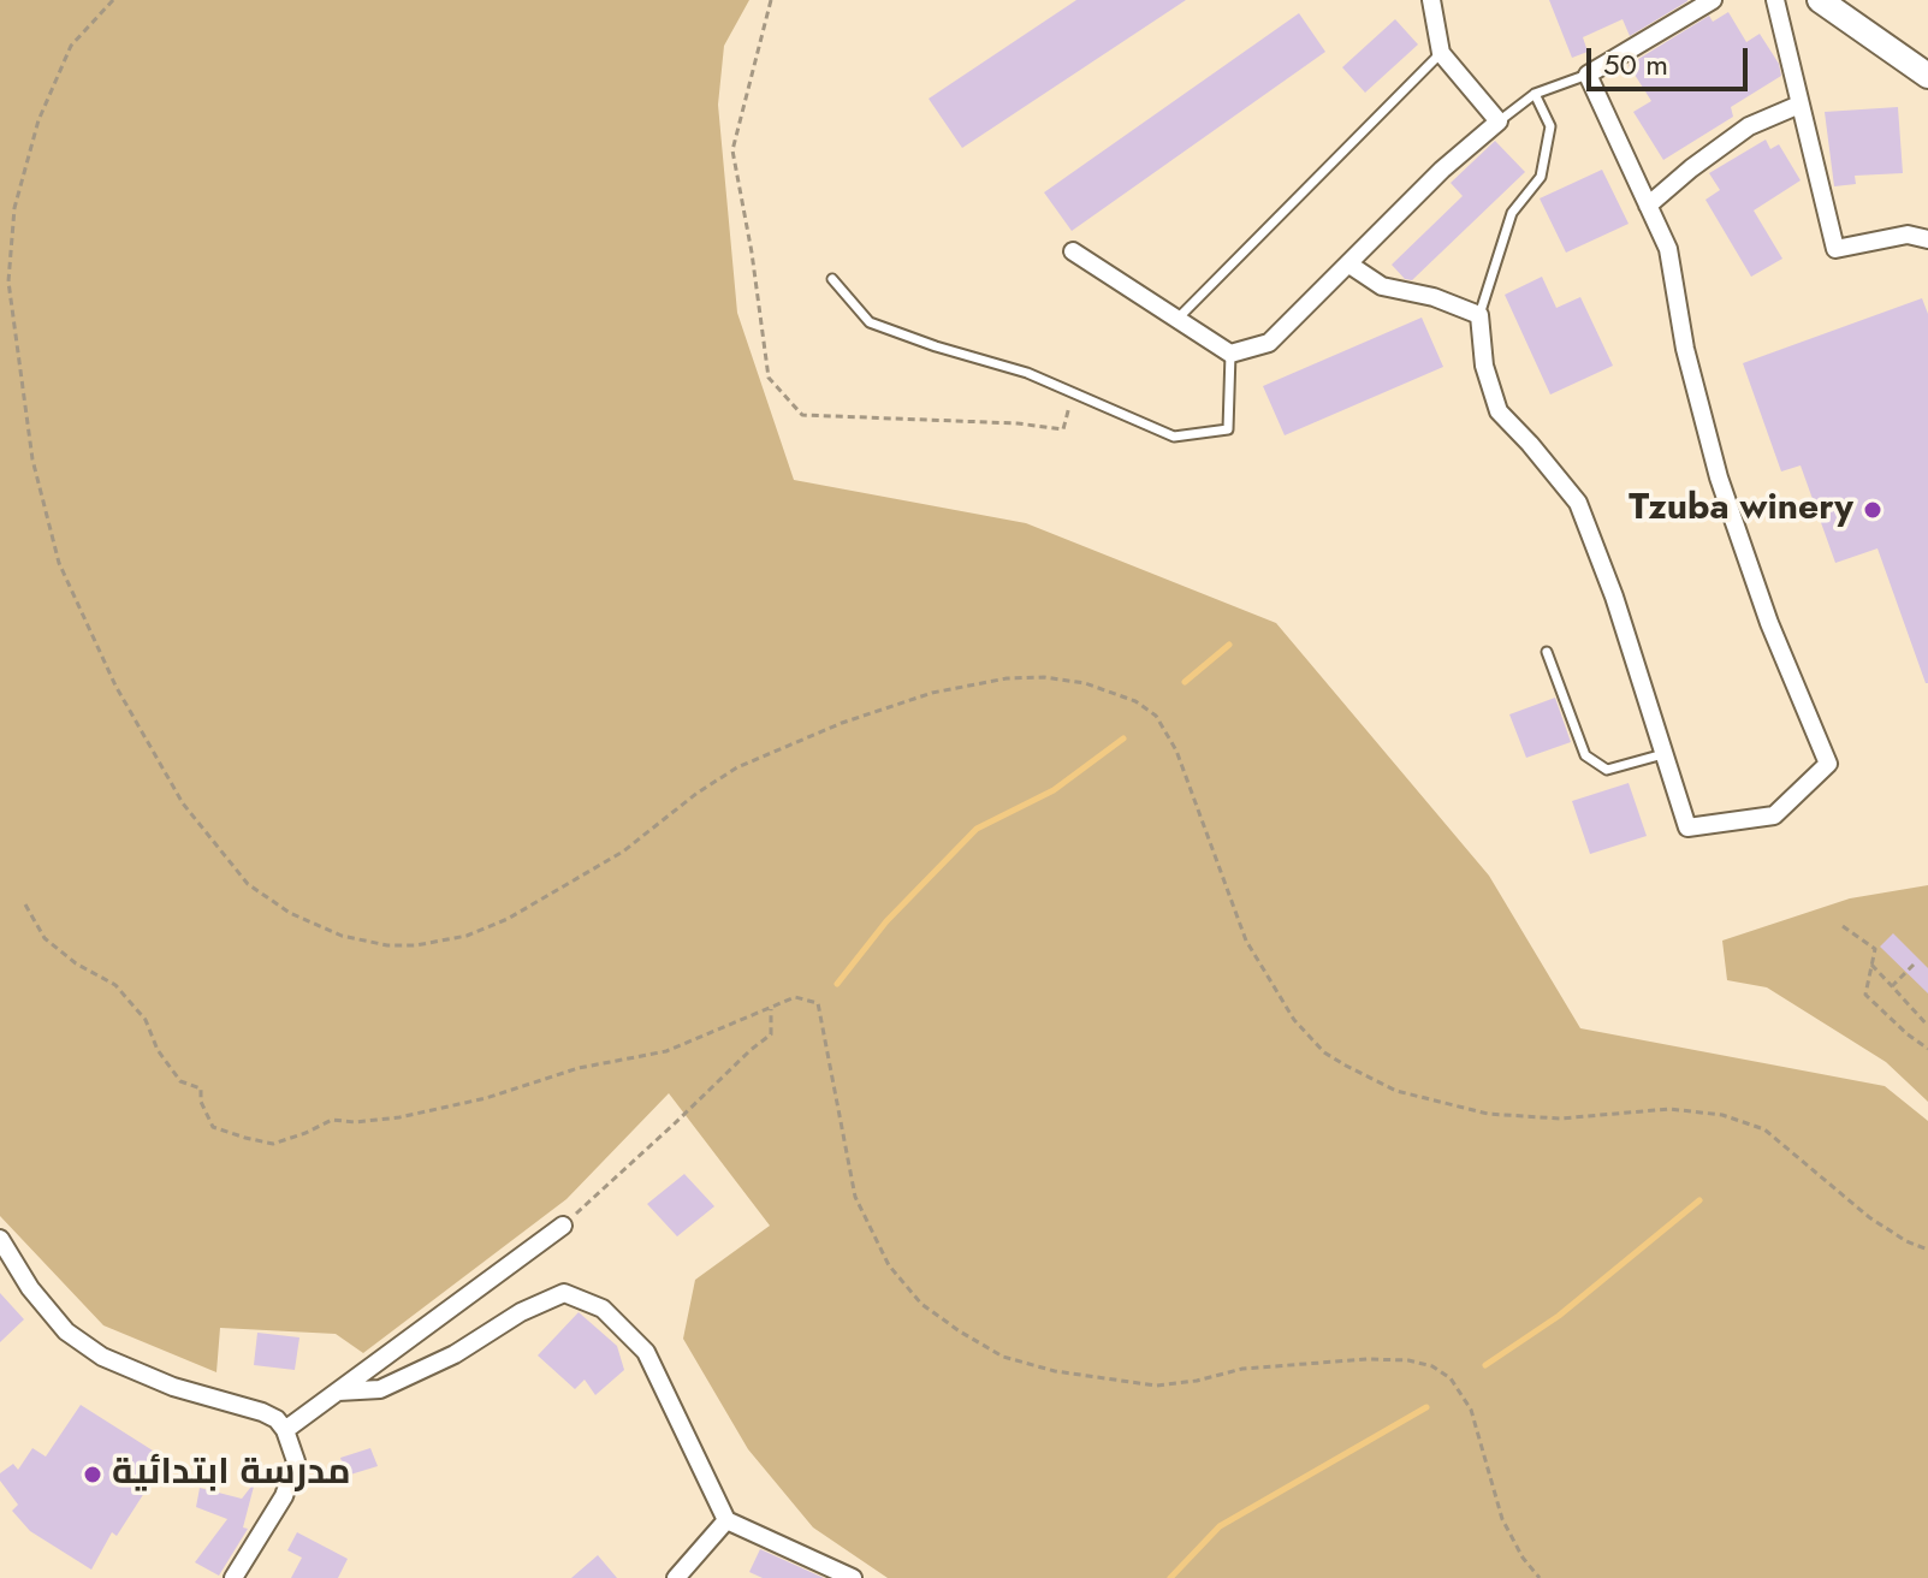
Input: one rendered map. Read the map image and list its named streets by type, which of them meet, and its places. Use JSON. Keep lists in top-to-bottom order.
{
  "places": ["Tzuba winery", "مدرسة ابتدائية"],
  "scale_bar": "50 m"
}
